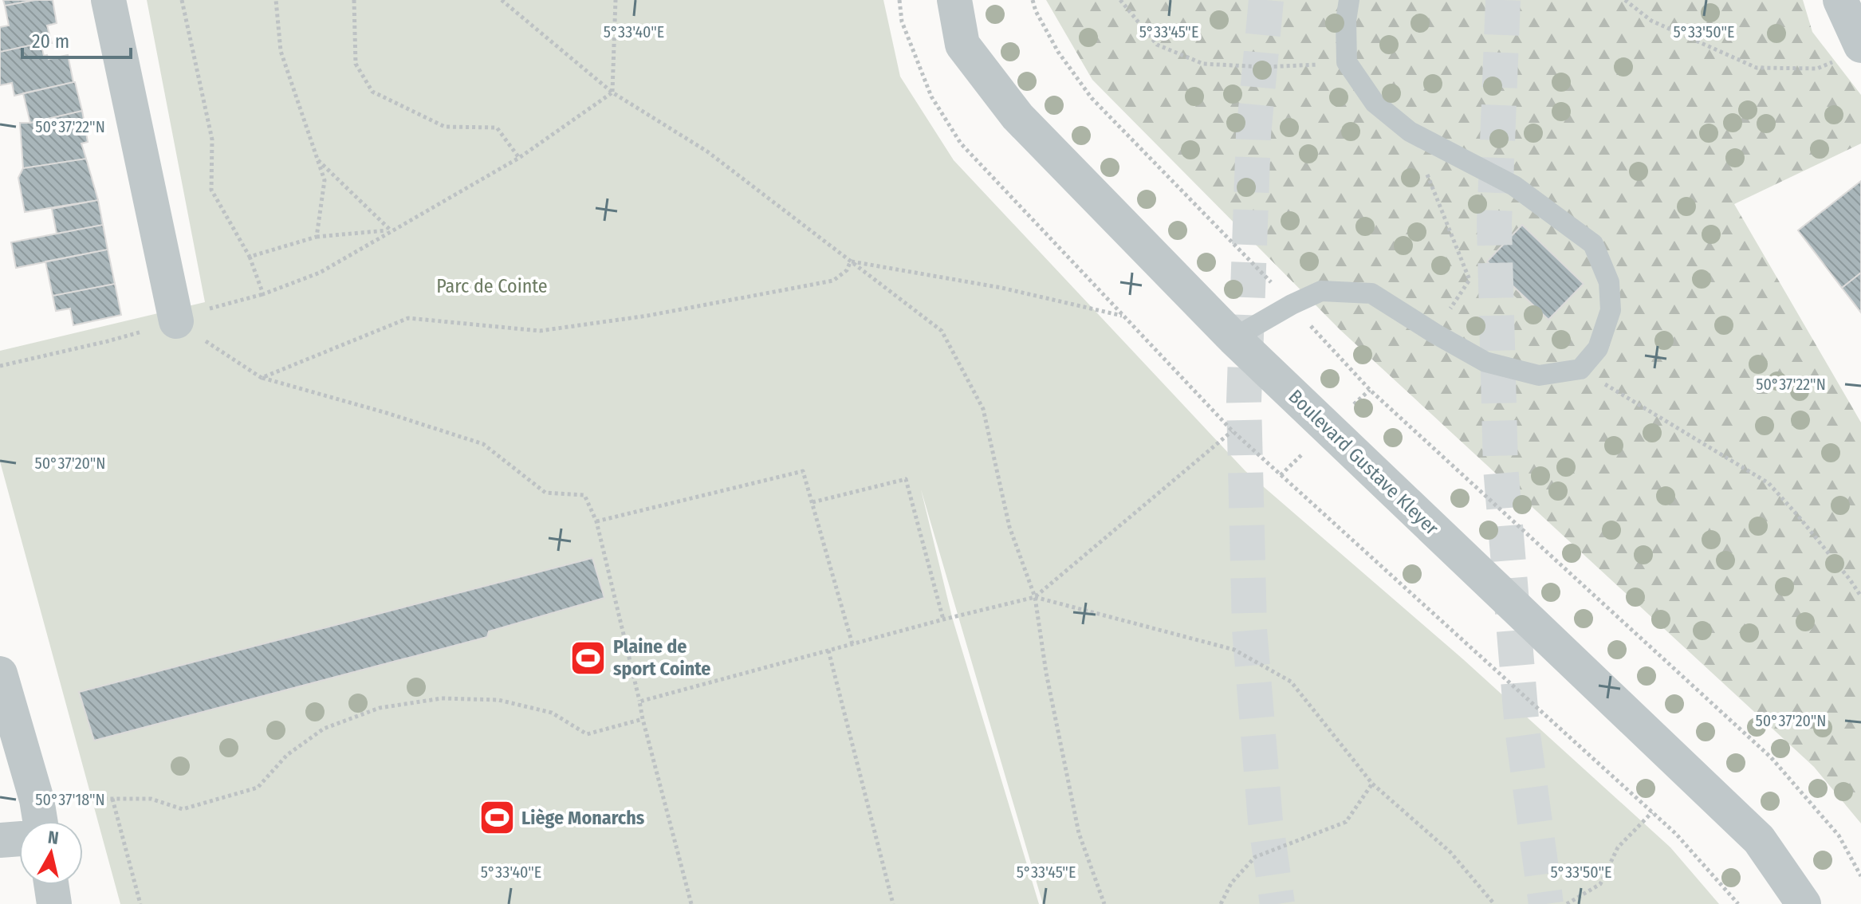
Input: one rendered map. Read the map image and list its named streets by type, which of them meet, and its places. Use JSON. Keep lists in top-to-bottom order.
{
  "streets": {
    "street": ["Boulevard Gustave Kleyer"]
  },
  "parks": ["Parc de Cointe"],
  "places": {
    "sports": ["Plaine de sport Cointe", "Liège Monarchs"]
  },
  "scale_bar": "20 m",
  "north": "top",
  "coordinates": [
    "5°33'40\"E",
    "5°33'45\"E",
    "5°33'50\"E",
    "50°37'22\"N",
    "50°37'20\"N",
    "50°37'18\"N"
  ]
}
